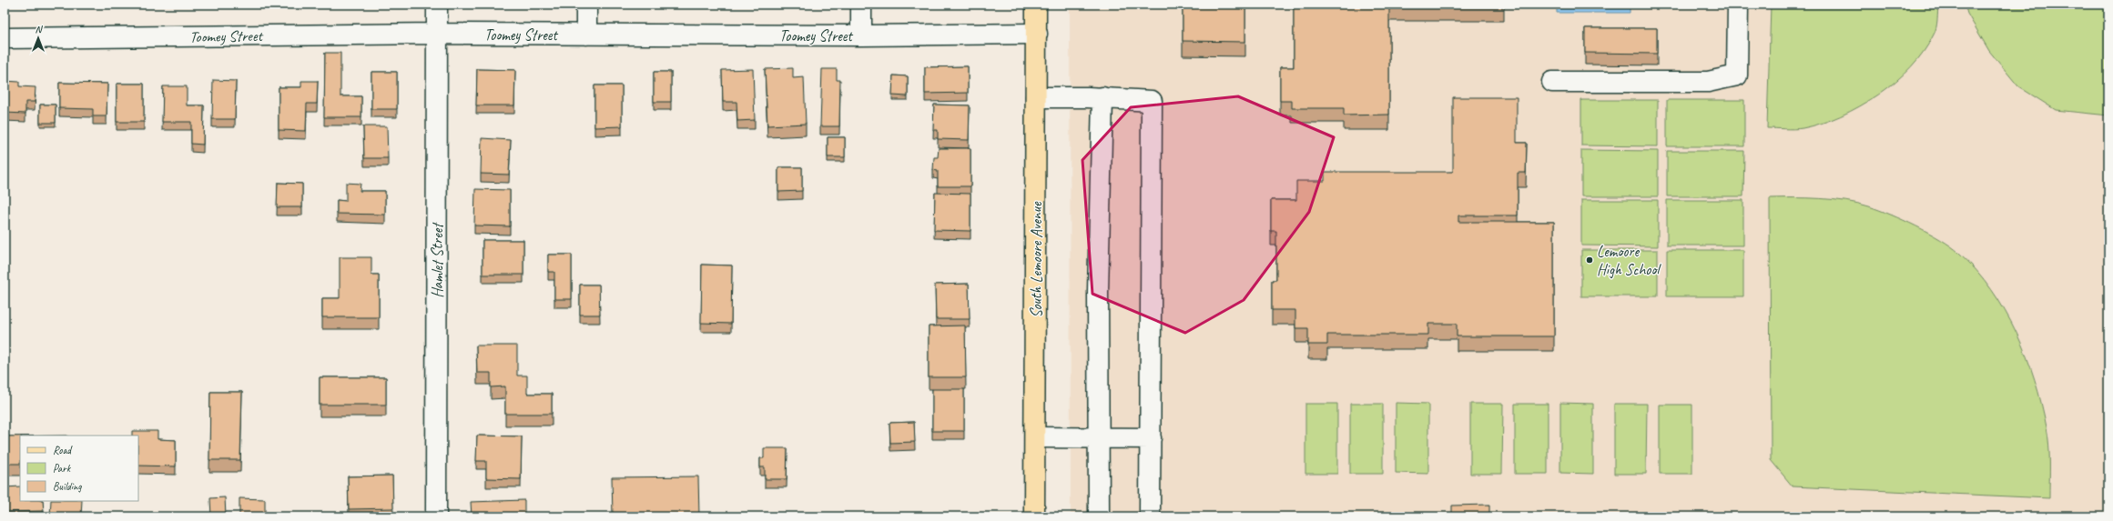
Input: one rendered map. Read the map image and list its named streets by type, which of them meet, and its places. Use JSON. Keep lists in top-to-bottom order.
{
  "streets": {
    "main road": ["South Lemoore Avenue"],
    "street": ["Toomey Street", "Hamlet Street"]
  },
  "crossings": [
    ["Toomey Street", "South Lemoore Avenue"],
    ["Toomey Street", "Hamlet Street"]
  ],
  "places": ["Lemoore High School"],
  "legend": ["Road", "Park", "Building"],
  "north": "top"
}
